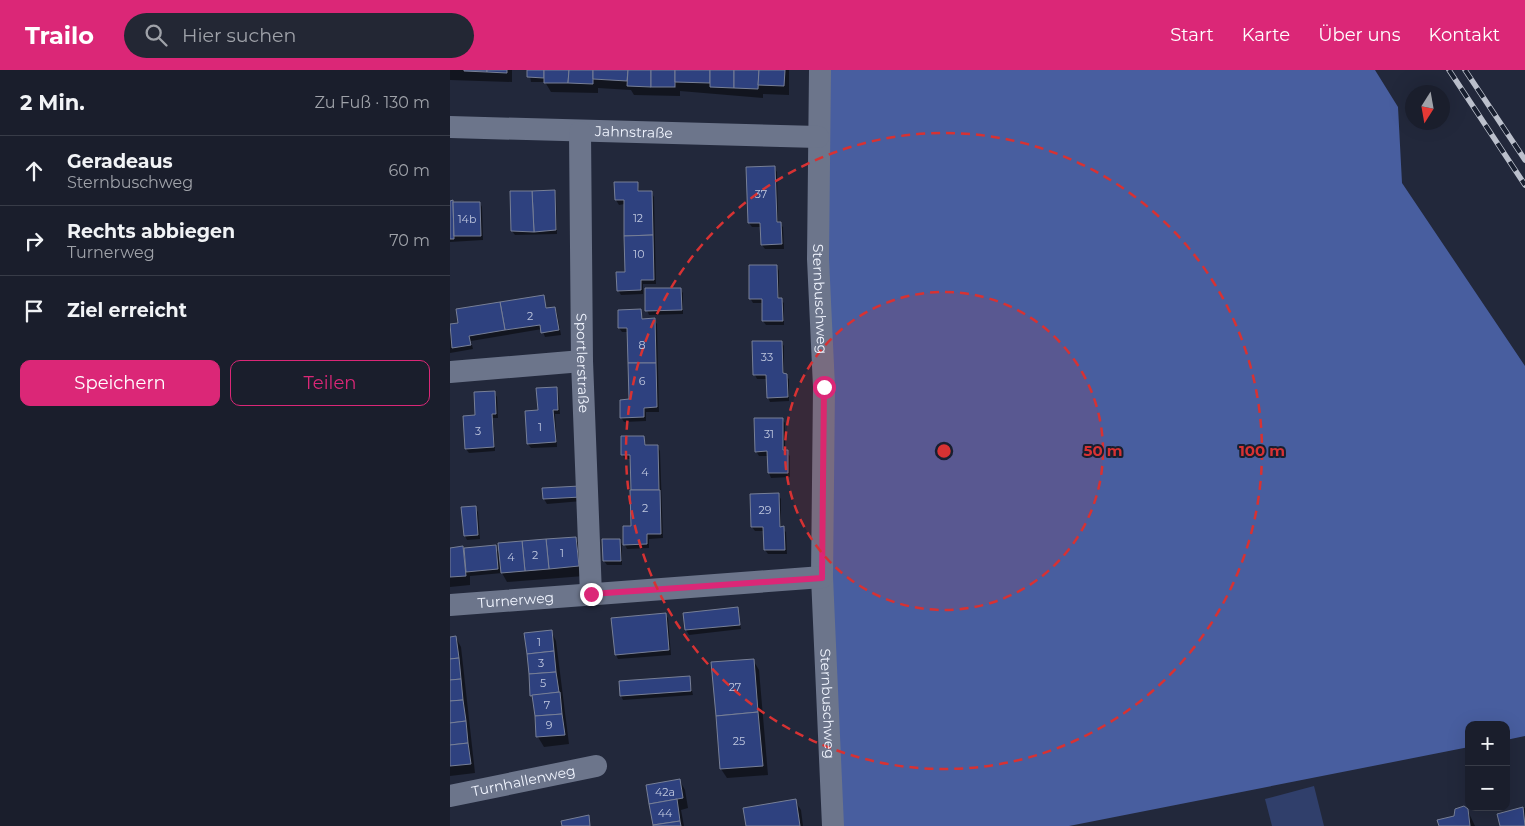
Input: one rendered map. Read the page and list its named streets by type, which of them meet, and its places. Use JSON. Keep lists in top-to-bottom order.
{
  "streets": {
    "street": [
      "Jahnstraße",
      "Sternbuschweg",
      "Sportlerstraße",
      "Turnerweg",
      "Turnhallenweg"
    ]
  },
  "crossings": [
    ["Jahnstraße", "Sternbuschweg"],
    ["Jahnstraße", "Sportlerstraße"],
    ["Sternbuschweg", "Turnerweg"],
    ["Sportlerstraße", "Turnerweg"]
  ],
  "house_numbers": [
    "37",
    "12",
    "14b",
    "10",
    "2",
    "8",
    "33",
    "6",
    "1",
    "3",
    "31",
    "4",
    "2",
    "29",
    "1",
    "2",
    "4",
    "1",
    "3",
    "5",
    "27",
    "7",
    "9",
    "25",
    "42a",
    "44"
  ],
  "north": "bottom",
  "page": {
    "header": "Trailo",
    "search": "Hier suchen",
    "nav": [
      "Start",
      "Karte",
      "Über uns",
      "Kontakt"
    ],
    "heading": ["2 Min.", "Zu Fuß · 130 m"],
    "list": [
      ["Geradeaus", "Sternbuschweg", "60 m"],
      ["Rechts abbiegen", "Turnerweg", "70 m"],
      "Ziel erreicht"
    ],
    "buttons": ["Speichern", "Teilen"],
    "map_buttons": ["+", "−"]
  },
  "rings": ["50 m", "100 m"]
}
